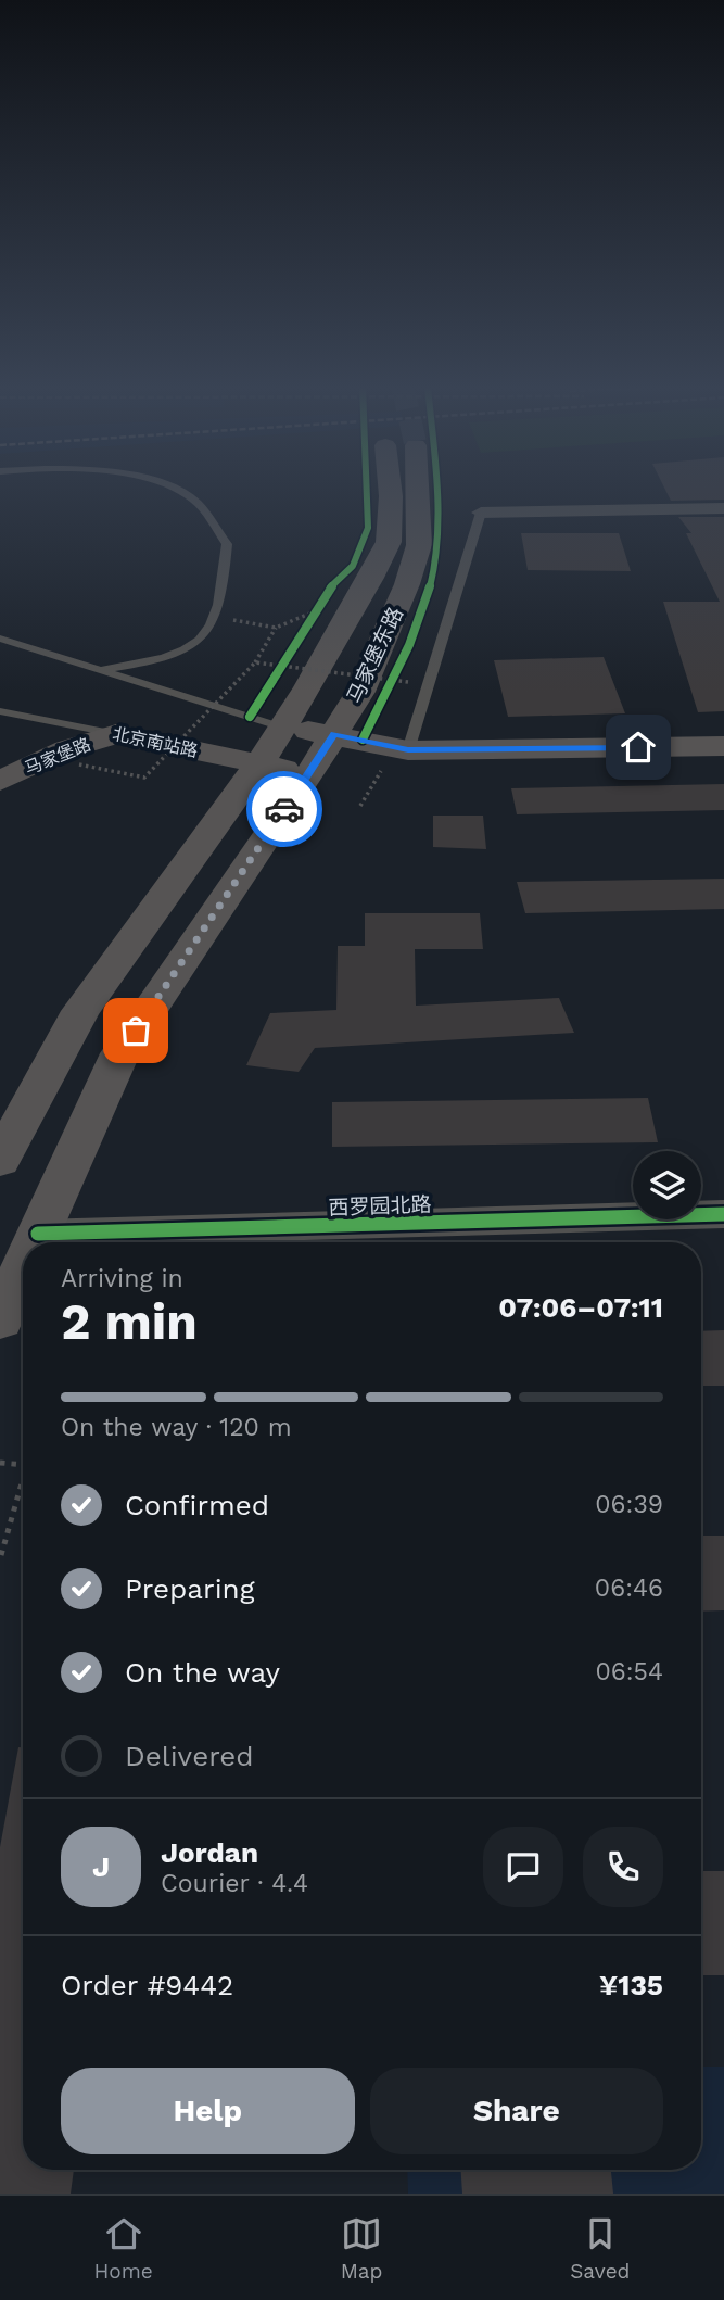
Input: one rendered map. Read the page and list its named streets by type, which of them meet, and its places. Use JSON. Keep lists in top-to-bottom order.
{
  "streets": {
    "main road": ["马家堡东路", "北京南站路", "马家堡路"],
    "street": ["西罗园北路"]
  },
  "crossings": [
    ["马家堡东路", "北京南站路"],
    ["马家堡东路", "西罗园北路"],
    ["北京南站路", "马家堡路"]
  ],
  "page": {
    "heading": ["2 min", "Arriving in", "07:06–07:11"],
    "panel": [
      "Jordan",
      "Courier · 4.4",
      "Order #9442",
      "¥135"
    ],
    "bar": "On the way · 120 m",
    "list": [
      ["Confirmed", "06:39"],
      ["Preparing", "06:46"],
      ["On the way", "06:54"],
      "Delivered"
    ],
    "round": "J",
    "buttons": ["Help", "Share"],
    "tabs": ["Home", "Map", "Saved"]
  }
}
